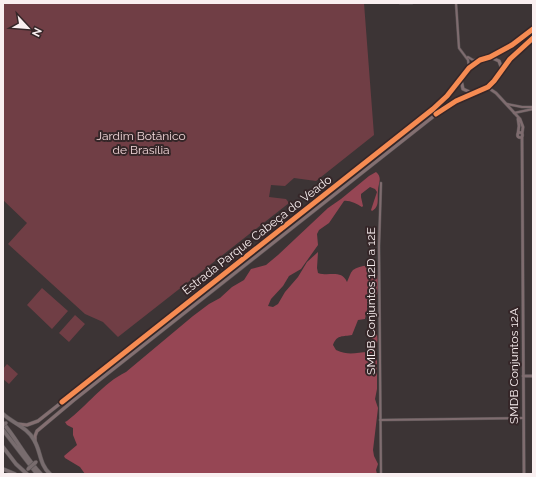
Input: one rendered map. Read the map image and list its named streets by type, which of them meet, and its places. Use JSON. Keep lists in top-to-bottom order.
{
  "streets": {
    "main road": ["Estrada Parque Cabeça do Veado"],
    "street": ["SMDB Conjuntos 12D a 12E", "SMDB Conjuntos 12A"]
  },
  "parks": ["Jardim Botânico de Brasília"],
  "north": "bottom right"
}
